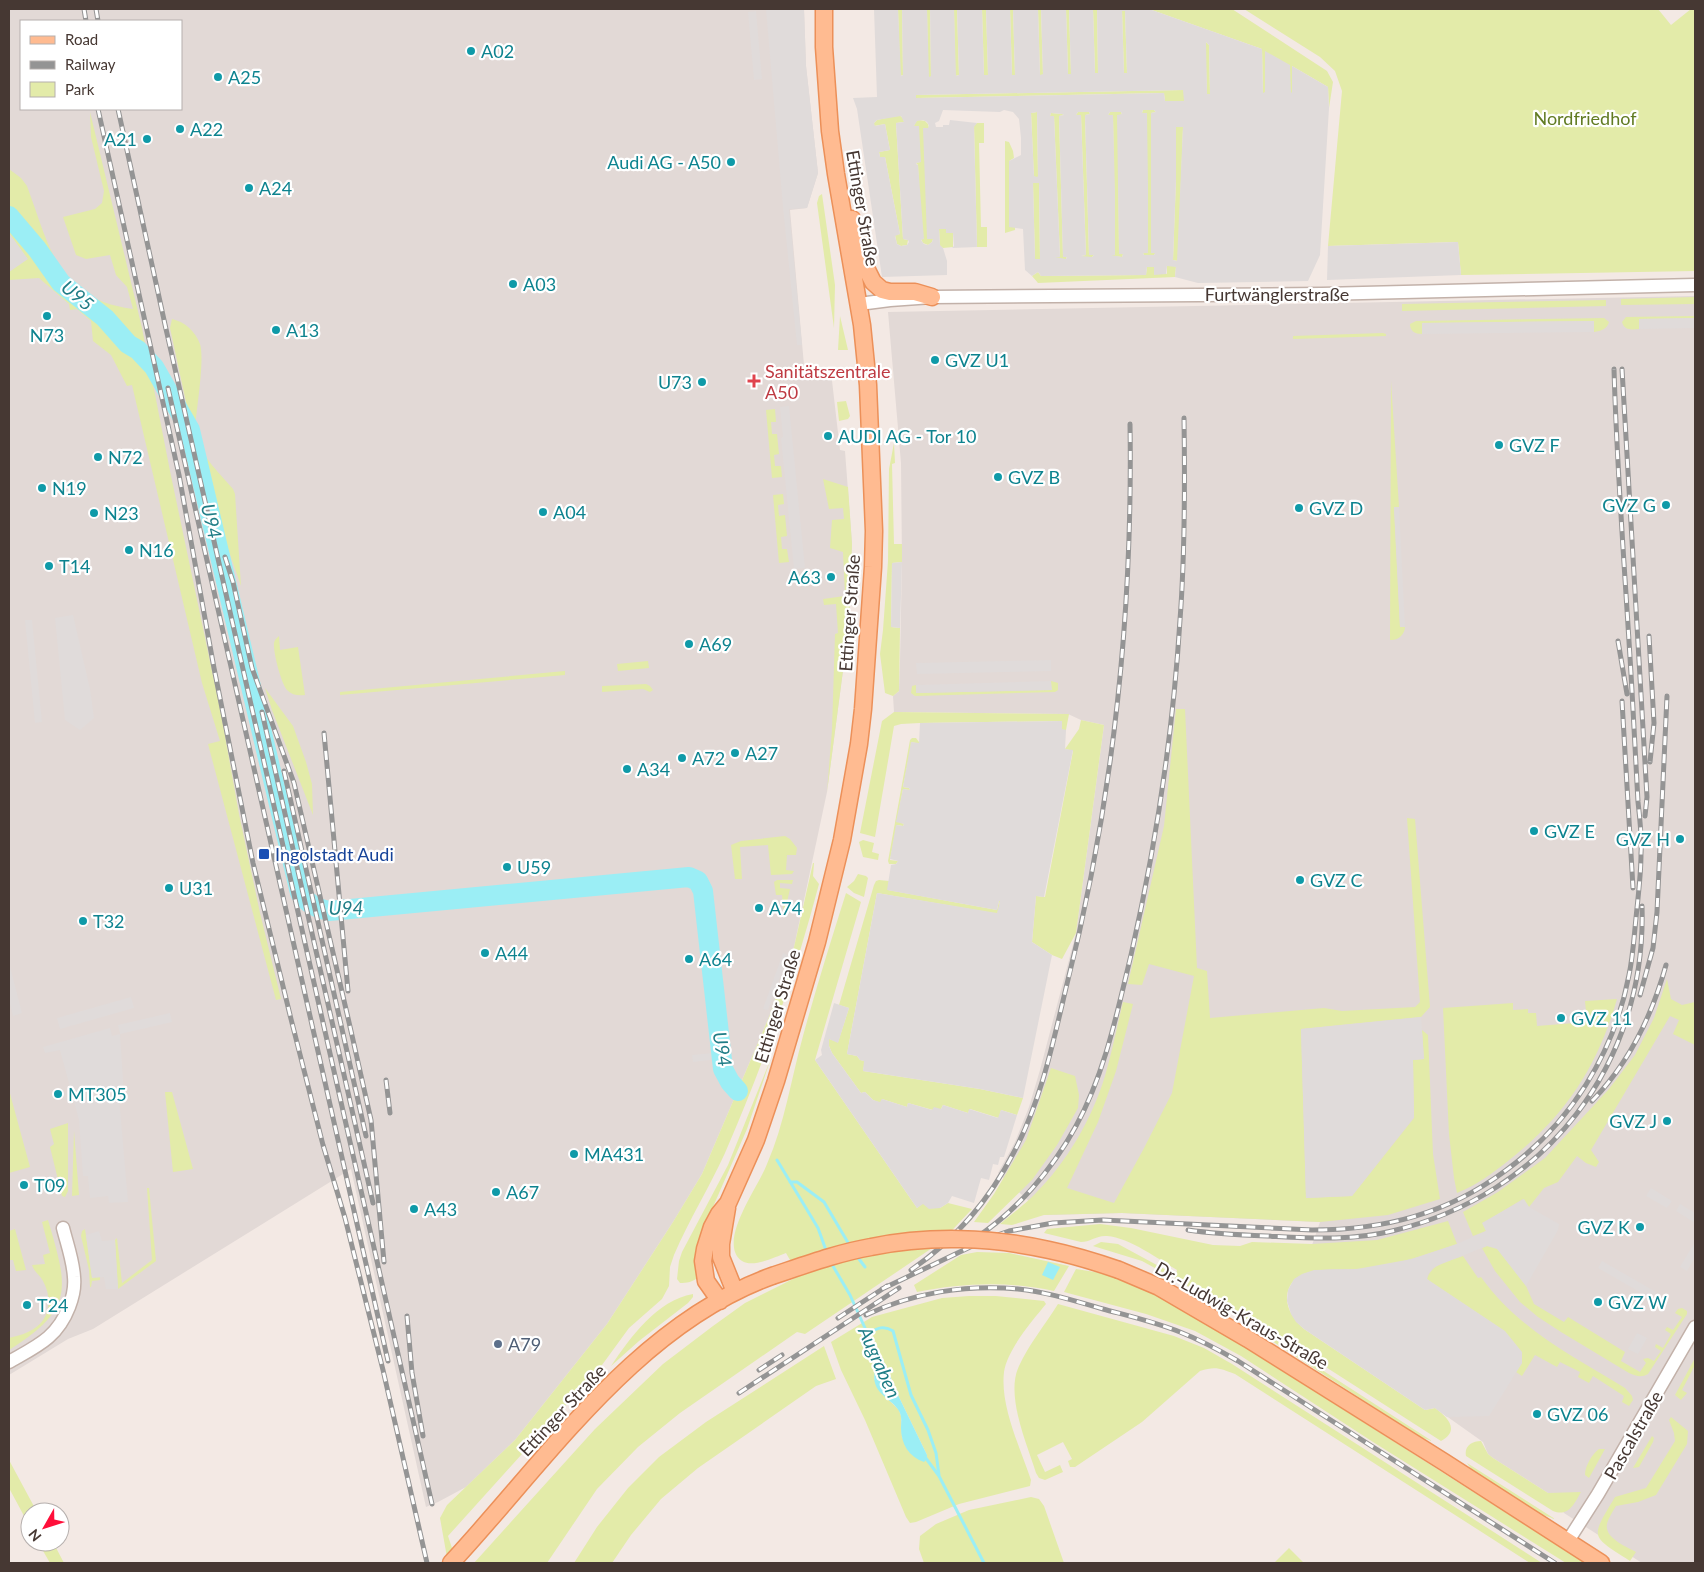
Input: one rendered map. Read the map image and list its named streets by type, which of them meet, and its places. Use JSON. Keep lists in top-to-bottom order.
{
  "streets": {
    "main road": ["Ettinger Straße", "Dr.-Ludwig-Kraus-Straße"],
    "street": ["Furtwänglerstraße", "Pascalstraße"]
  },
  "crossings": [
    ["Ettinger Straße", "Furtwänglerstraße"],
    ["Ettinger Straße", "Dr.-Ludwig-Kraus-Straße"],
    ["Dr.-Ludwig-Kraus-Straße", "Pascalstraße"]
  ],
  "water": ["U95", "U94", "Augraben"],
  "parks": ["Nordfriedhof"],
  "places": {
    "other": [
      "A02",
      "A25",
      "A22",
      "A21",
      "Audi AG - A50",
      "A24",
      "A03",
      "N73",
      "A13",
      "GVZ U1",
      "U73",
      "AUDI AG - Tor 10",
      "GVZ F",
      "N72",
      "GVZ B",
      "N19",
      "GVZ G",
      "GVZ D",
      "A04",
      "N23",
      "N16",
      "T14",
      "A63",
      "A69",
      "A27",
      "A72",
      "A34",
      "GVZ E",
      "GVZ H",
      "U59",
      "GVZ C",
      "U31",
      "A74",
      "T32",
      "A44",
      "A64",
      "GVZ 11",
      "MT305",
      "GVZ J",
      "MA431",
      "T09",
      "A67",
      "A43",
      "GVZ K",
      "GVZ W",
      "T24",
      "A79",
      "GVZ 06"
    ],
    "health": ["Sanitätszentrale A50"],
    "transit": ["Ingolstadt Audi"]
  },
  "legend": ["Road", "Railway", "Park"],
  "north": "bottom left"
}
